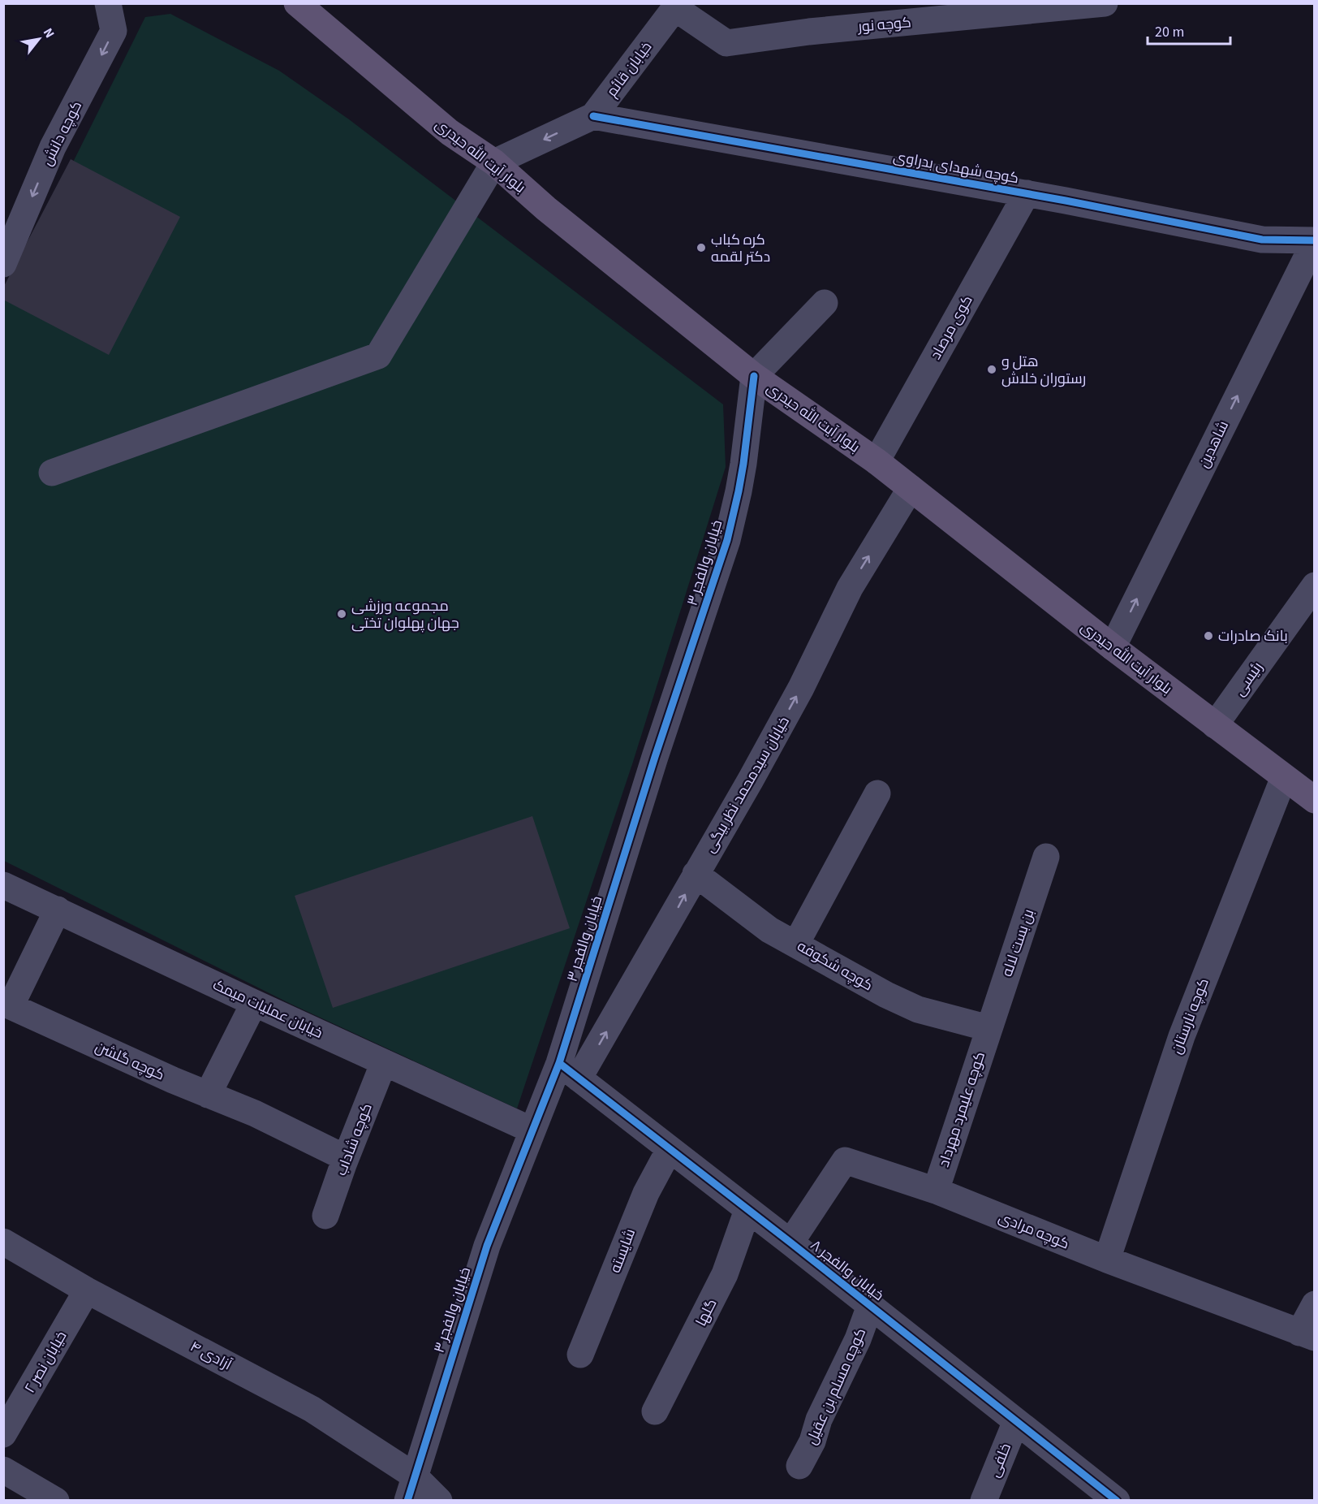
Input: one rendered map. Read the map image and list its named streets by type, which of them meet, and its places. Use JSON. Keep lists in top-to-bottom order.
{
  "streets": {
    "main road": ["بلوار آیت الله حیدری"],
    "street": [
      "کوچه نور",
      "خیابان قائم",
      "کوچه دانش",
      "کوچه شهدای بدراوی",
      "کوی مرصاد",
      "شاهدین",
      "خیابان والفجر ۳",
      "رئیسی",
      "خیابان سیدمحمد نظر بیگی",
      "بن بست لاله",
      "کوچه شکوفه",
      "خیابان عملیات میمک",
      "کوچه نارستان",
      "کوچه گلشن",
      "کوچه علیمرد مهرداد",
      "کوچه شاداب",
      "کوچه مرادی",
      "شایسته",
      "خیابان والفجر ۸",
      "گلها",
      "آزادی ۴",
      "خیابان نصر ۲",
      "کوچه مسلم بن عقیل",
      "خلفی"
    ]
  },
  "crossings": [
    ["کوچه نور", "خیابان قائم"],
    ["خیابان قائم", "بلوار آیت الله حیدری"],
    ["خیابان قائم", "کوچه شهدای بدراوی"],
    ["بلوار آیت الله حیدری", "کوی مرصاد"],
    ["بلوار آیت الله حیدری", "شاهدین"],
    ["بلوار آیت الله حیدری", "خیابان والفجر ۳"],
    ["بلوار آیت الله حیدری", "رئیسی"],
    ["بلوار آیت الله حیدری", "خیابان سیدمحمد نظر بیگی"],
    ["بلوار آیت الله حیدری", "کوچه نارستان"],
    ["کوچه شهدای بدراوی", "کوی مرصاد"],
    ["کوچه شهدای بدراوی", "شاهدین"],
    ["خیابان والفجر ۳", "خیابان سیدمحمد نظر بیگی"],
    ["خیابان والفجر ۳", "خیابان عملیات میمک"],
    ["خیابان والفجر ۳", "خیابان والفجر ۸"],
    ["خیابان والفجر ۳", "آزادی ۴"],
    ["خیابان سیدمحمد نظر بیگی", "کوچه شکوفه"],
    ["خیابان سیدمحمد نظر بیگی", "خیابان والفجر ۸"],
    ["بن بست لاله", "کوچه شکوفه"],
    ["بن بست لاله", "کوچه علیمرد مهرداد"],
    ["کوچه شکوفه", "کوچه علیمرد مهرداد"],
    ["خیابان عملیات میمک", "کوچه گلشن"],
    ["خیابان عملیات میمک", "کوچه شاداب"],
    ["کوچه نارستان", "کوچه مرادی"],
    ["کوچه گلشن", "کوچه شاداب"],
    ["کوچه علیمرد مهرداد", "کوچه مرادی"],
    ["کوچه مرادی", "خیابان والفجر ۸"],
    ["شایسته", "خیابان والفجر ۸"],
    ["خیابان والفجر ۸", "گلها"],
    ["خیابان والفجر ۸", "کوچه مسلم بن عقیل"],
    ["خیابان والفجر ۸", "خلفی"],
    ["آزادی ۴", "خیابان نصر ۲"]
  ],
  "one_way": [
    "خیابان قائم",
    "کوچه دانش",
    "شاهدین",
    "خیابان سیدمحمد نظر بیگی"
  ],
  "places": [
    "کره کباب دکتر لقمه",
    "هتل و رستوران خلاش",
    "مجموعه ورزشی جهان پهلوان تختی",
    "بانک صادرات"
  ],
  "scale_bar": "20 m",
  "north": "top right"
}
